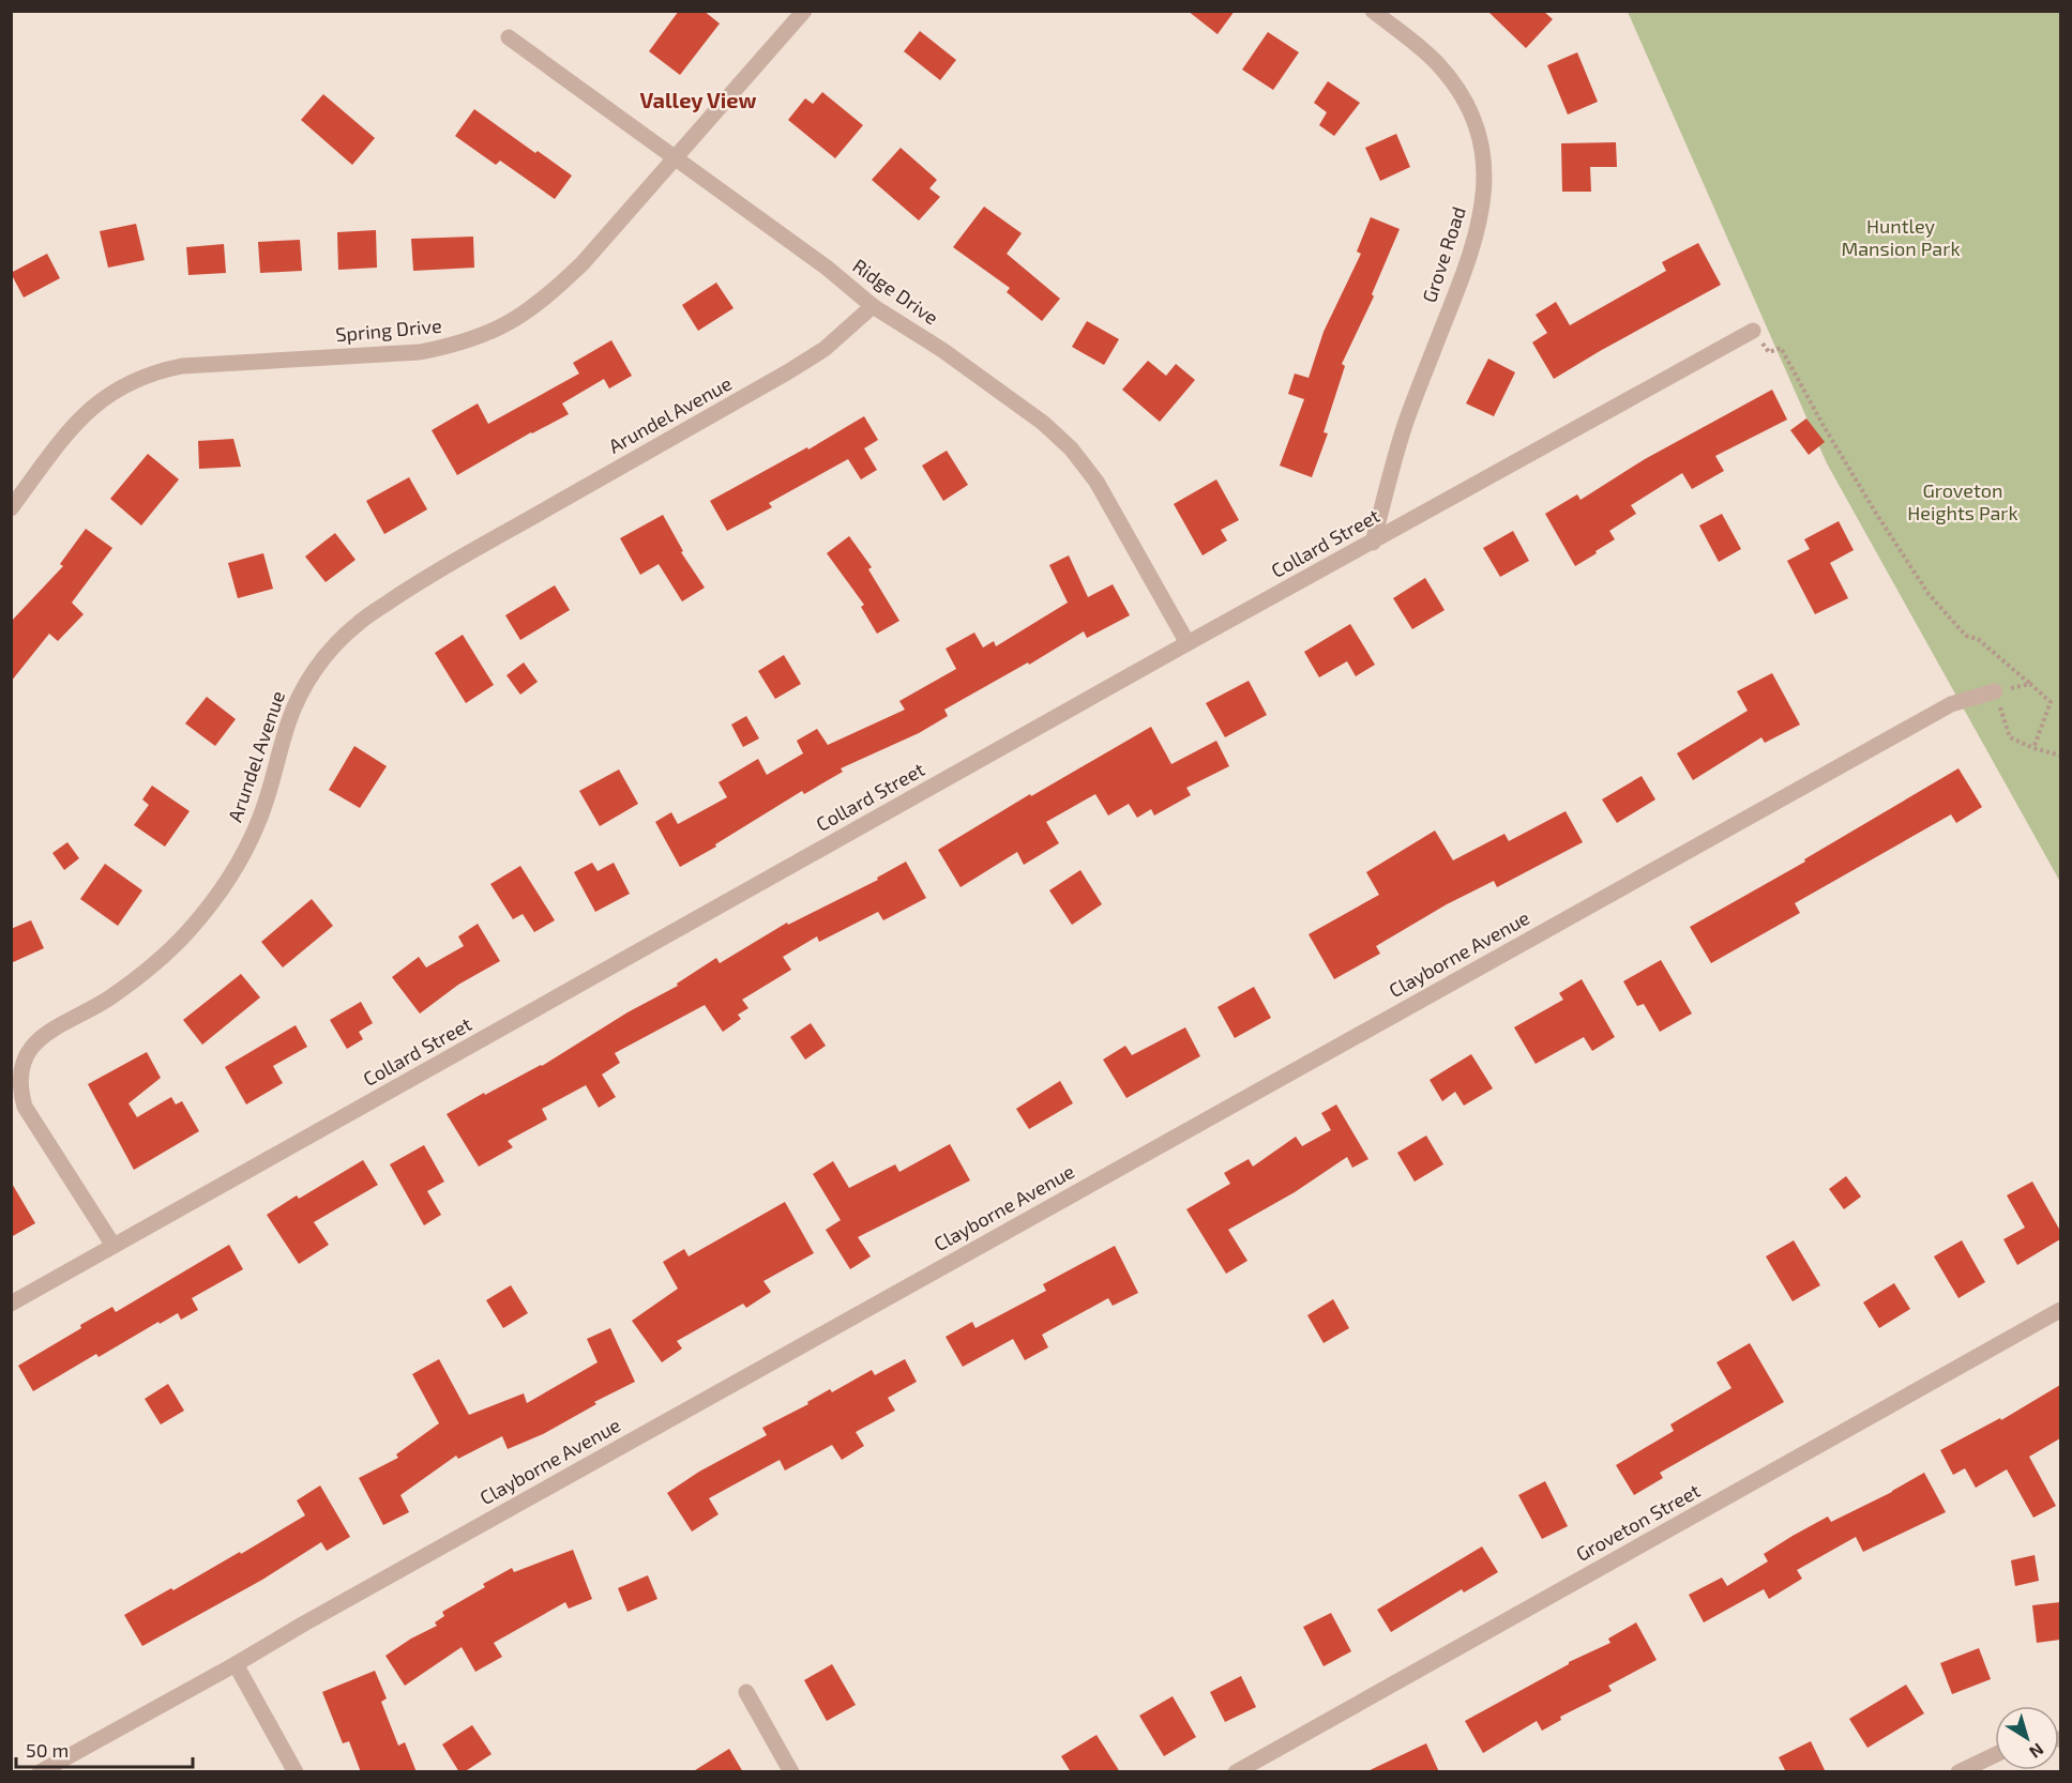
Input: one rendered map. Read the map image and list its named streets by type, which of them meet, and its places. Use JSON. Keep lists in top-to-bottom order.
{
  "streets": {
    "street": [
      "Grove Road",
      "Ridge Drive",
      "Spring Drive",
      "Arundel Avenue",
      "Collard Street",
      "Clayborne Avenue",
      "Groveton Street"
    ]
  },
  "crossings": [
    ["Grove Road", "Collard Street"],
    ["Ridge Drive", "Spring Drive"],
    ["Ridge Drive", "Arundel Avenue"],
    ["Ridge Drive", "Collard Street"],
    ["Arundel Avenue", "Collard Street"]
  ],
  "districts": ["Valley View"],
  "parks": ["Huntley Mansion Park", "Groveton Heights Park"],
  "scale_bar": "50 m",
  "north": "bottom right"
}
